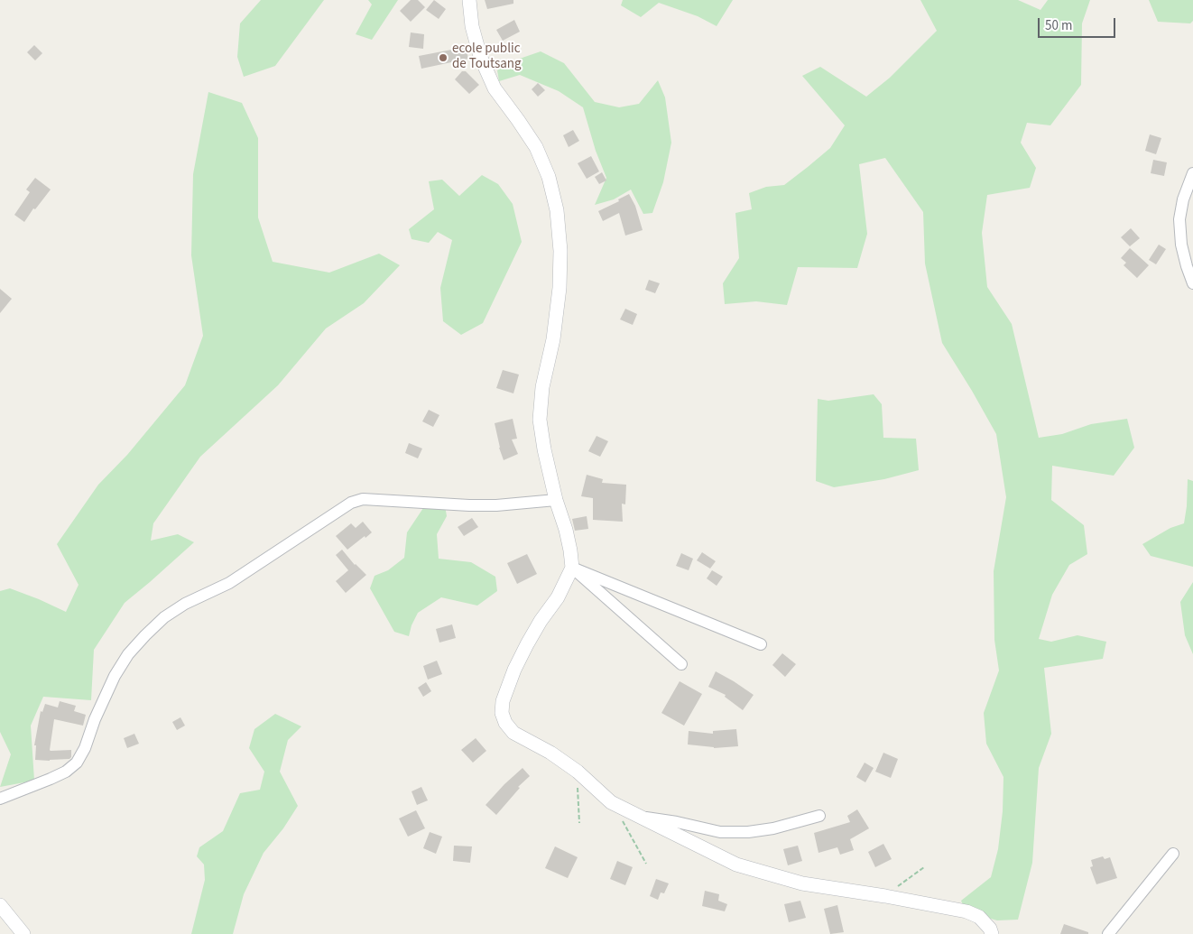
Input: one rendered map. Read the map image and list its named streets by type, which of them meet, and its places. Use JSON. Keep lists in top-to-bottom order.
{
  "places": ["ecole public de Toutsang"],
  "scale_bar": "50 m"
}
